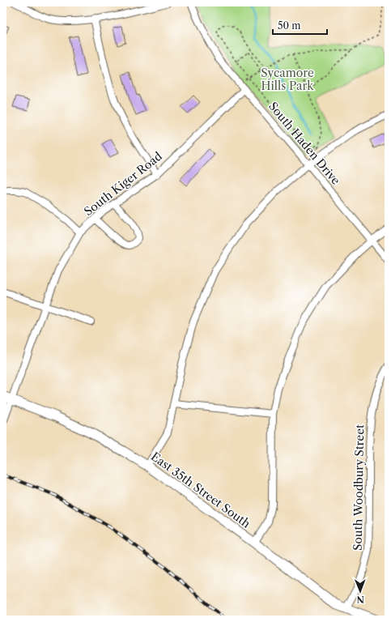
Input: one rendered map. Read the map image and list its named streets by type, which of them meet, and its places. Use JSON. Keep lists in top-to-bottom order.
{
  "streets": {
    "main road": ["East 35th Street South"],
    "street": ["South Haden Drive", "South Kiger Road", "South Woodbury Street"]
  },
  "crossings": [
    ["South Haden Drive", "South Kiger Road"],
    ["South Kiger Road", "East 35th Street South"],
    ["South Woodbury Street", "East 35th Street South"]
  ],
  "parks": ["Sycamore Hills Park"],
  "scale_bar": "50 m",
  "north": "bottom"
}
